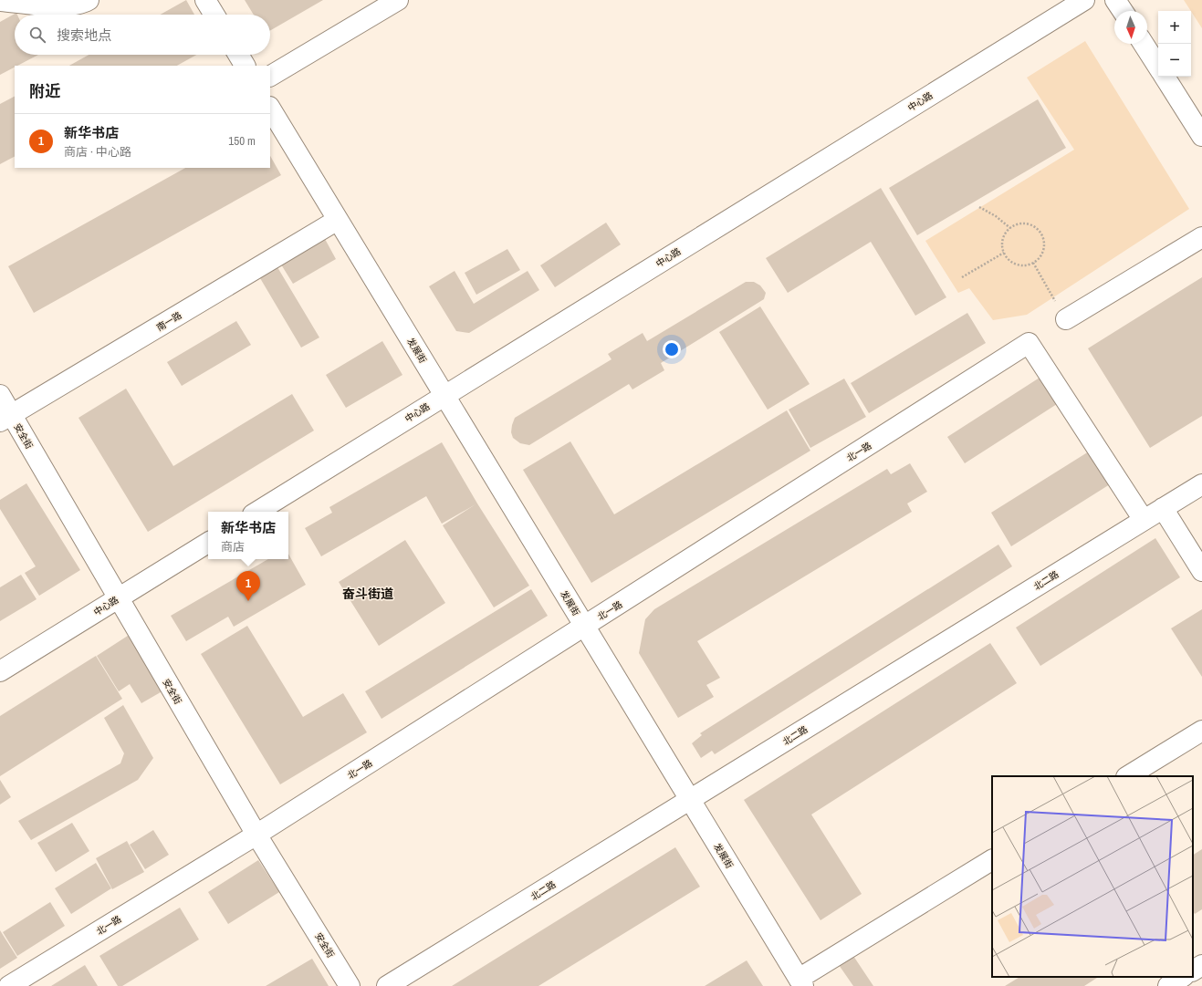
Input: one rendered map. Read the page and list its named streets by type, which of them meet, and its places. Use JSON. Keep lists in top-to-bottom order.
{
  "streets": {
    "street": [
      "中心路",
      "南一路",
      "发展街",
      "安全街",
      "北一路",
      "北二路"
    ]
  },
  "crossings": [
    ["中心路", "发展街"],
    ["中心路", "安全街"],
    ["南一路", "发展街"],
    ["南一路", "安全街"],
    ["发展街", "北一路"],
    ["发展街", "北二路"],
    ["安全街", "北一路"],
    ["北一路", "北二路"]
  ],
  "districts": ["奋斗街道"],
  "north": "bottom",
  "page": {
    "map_buttons": ["+", "−"],
    "search": "搜索地点",
    "heading": "附近",
    "list": [
      {
        "mark": "1",
        "name": "新华书店",
        "note": "商店 · 中心路",
        "value": "150 m"
      }
    ],
    "popup": ["新华书店", "商店"],
    "pins": "1"
  }
}
